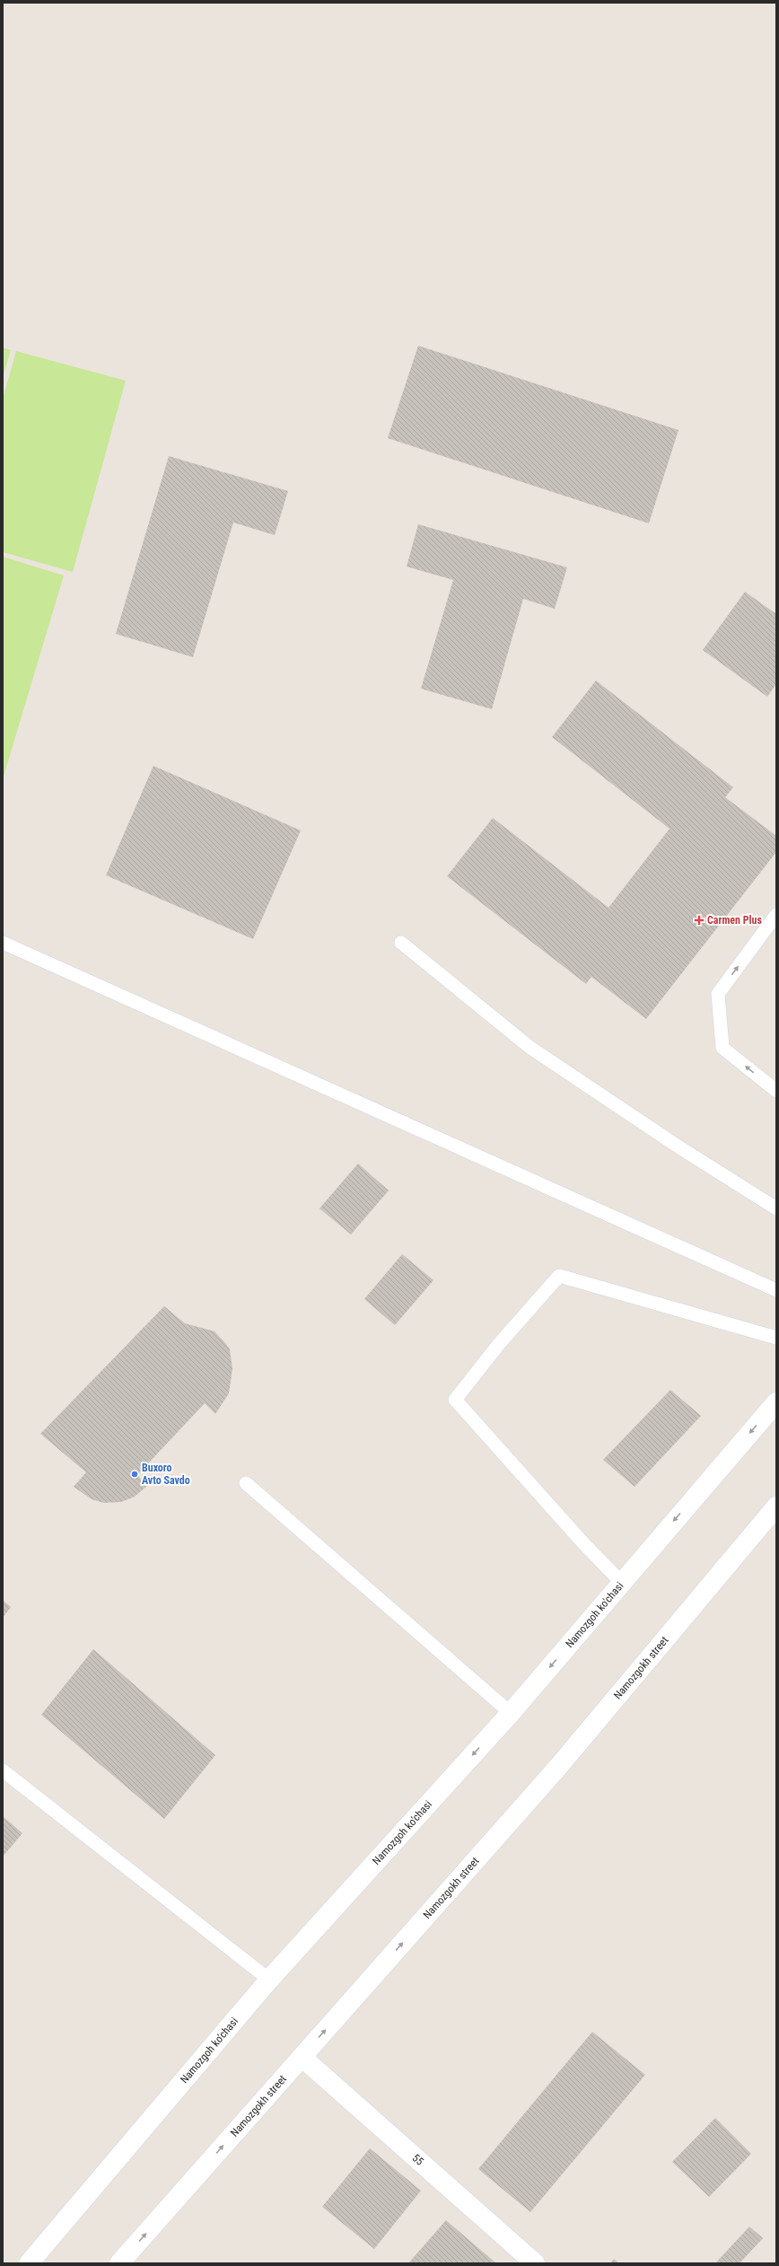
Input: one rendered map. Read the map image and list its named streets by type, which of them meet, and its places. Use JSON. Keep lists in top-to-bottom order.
{
  "streets": {
    "main road": ["Namozgoh ko'chasi", "Namozgokh street", "55"]
  },
  "crossings": [
    ["Namozgokh street", "55"]
  ],
  "one_way": ["Namozgoh ko'chasi", "Namozgokh street"],
  "places": {
    "health": ["Carmen Plus"],
    "other": ["Buxoro Avto Savdo"]
  }
}
